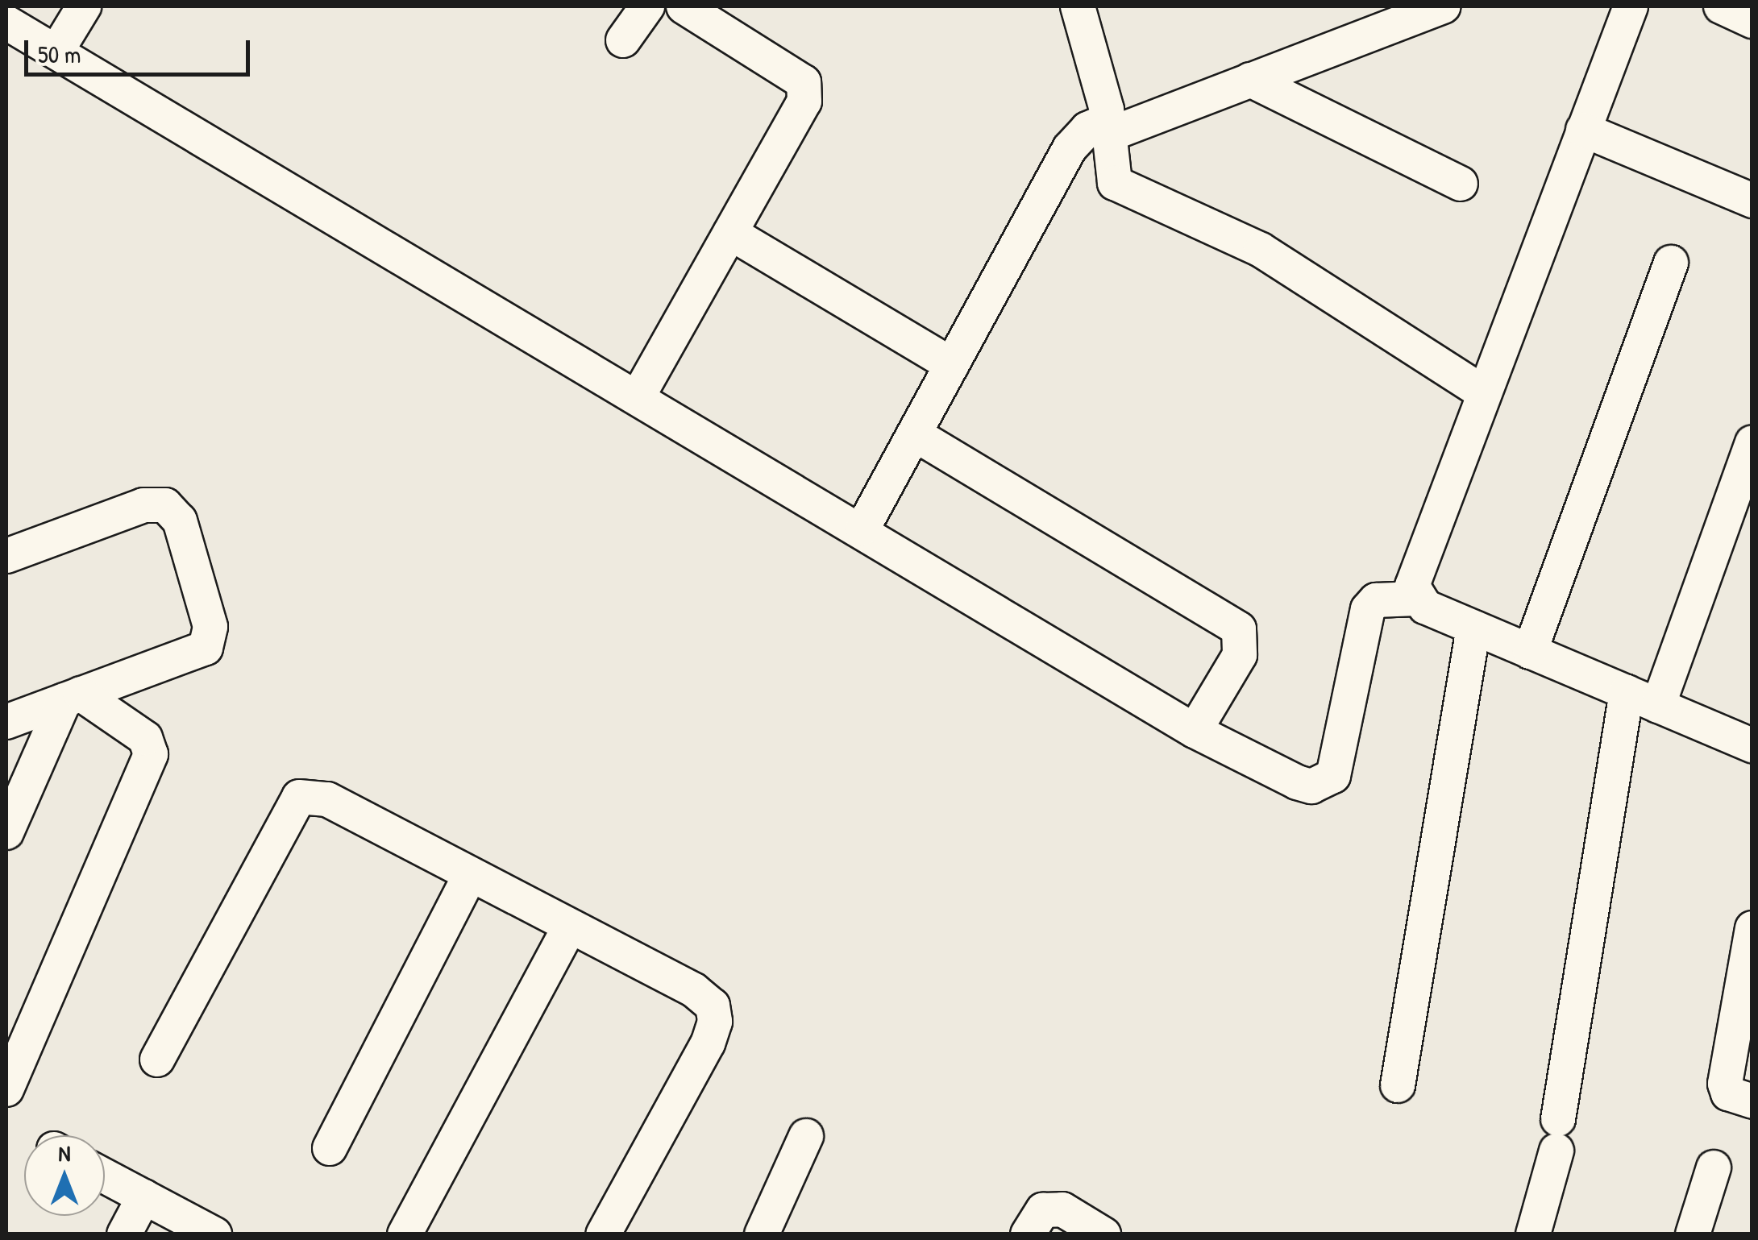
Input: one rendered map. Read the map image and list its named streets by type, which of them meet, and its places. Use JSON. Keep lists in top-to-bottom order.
{
  "scale_bar": "50 m",
  "north": "top"
}
